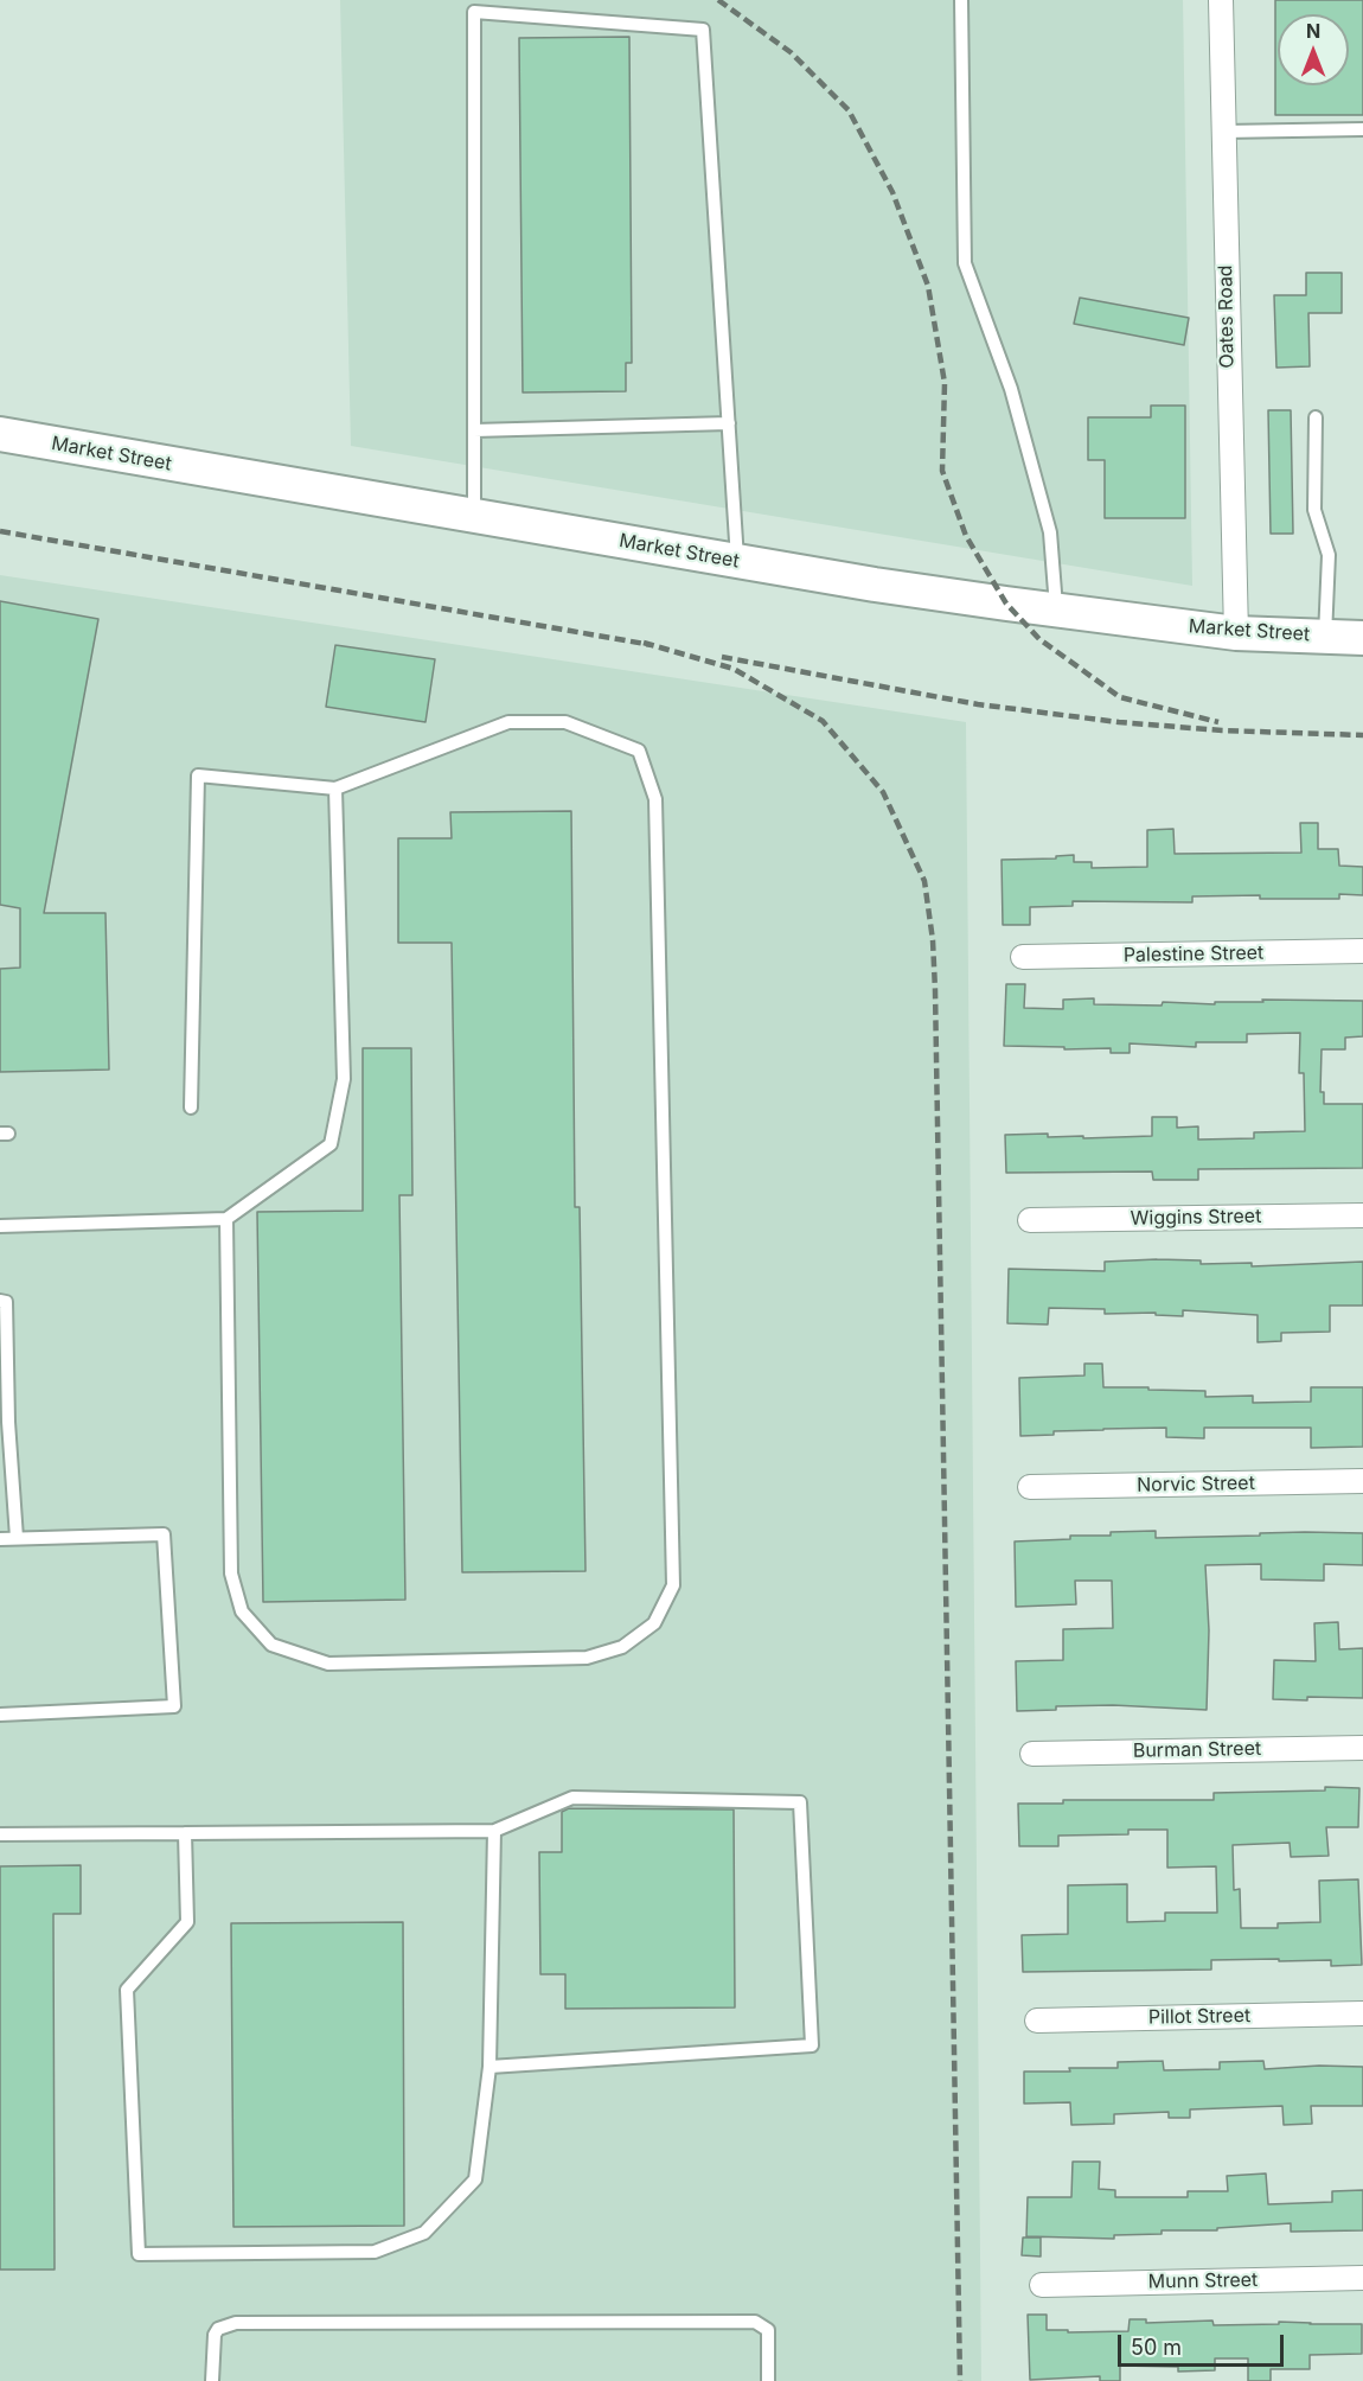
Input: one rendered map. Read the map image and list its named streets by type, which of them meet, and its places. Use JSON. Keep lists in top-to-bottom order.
{
  "streets": {
    "main road": ["Market Street"],
    "street": [
      "Oates Road",
      "Palestine Street",
      "Wiggins Street",
      "Norvic Street",
      "Burman Street",
      "Pillot Street",
      "Munn Street"
    ]
  },
  "crossings": [
    ["Oates Road", "Market Street"]
  ],
  "scale_bar": "50 m",
  "north": "top"
}
